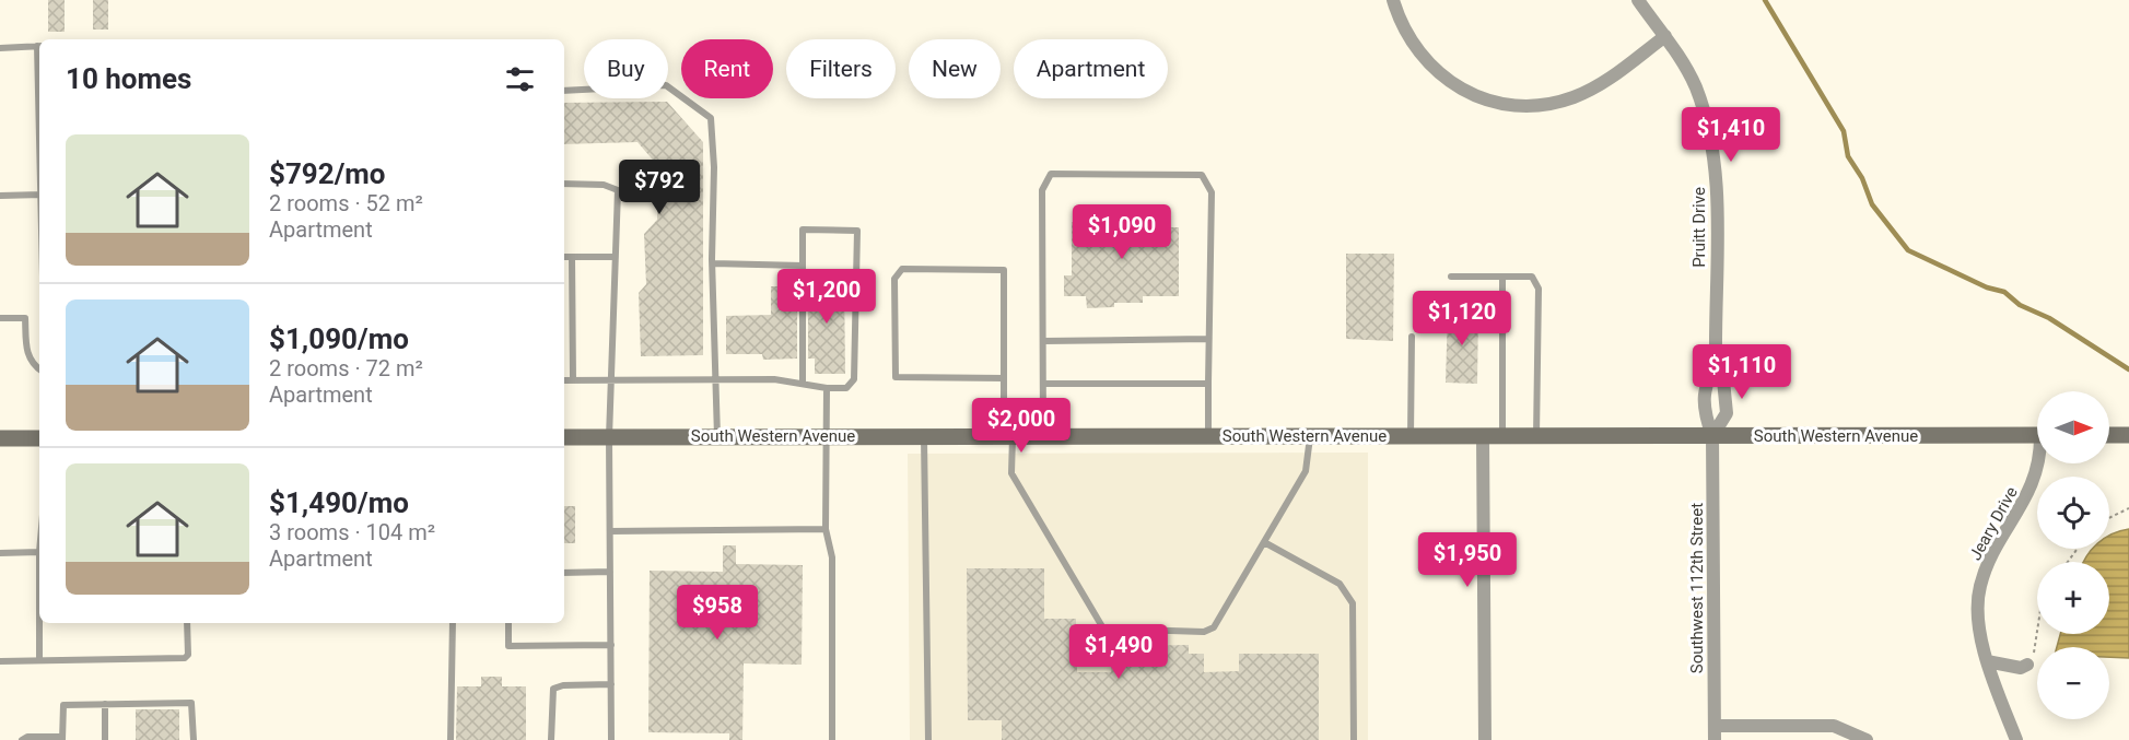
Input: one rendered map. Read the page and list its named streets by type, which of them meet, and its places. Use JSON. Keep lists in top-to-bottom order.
{
  "streets": {
    "main road": ["South Western Avenue"],
    "street": ["Pruitt Drive", "Jeary Drive", "Southwest 112th Street"]
  },
  "crossings": [
    ["Pruitt Drive", "South Western Avenue"],
    ["Pruitt Drive", "Southwest 112th Street"],
    ["South Western Avenue", "Southwest 112th Street"]
  ],
  "north": "right",
  "page": {
    "chip": [
      "Buy",
      "Rent",
      "Filters",
      "New",
      "Apartment"
    ],
    "heading": "10 homes",
    "price": [
      "$1,410",
      "$792",
      "$1,090",
      "$1,200",
      "$1,120",
      "$1,110",
      "$2,000",
      "$1,950",
      "$958",
      "$1,490"
    ],
    "list": [
      {
        "name": "$792/mo",
        "note": "2 rooms · 52 m² · Apartment"
      },
      {
        "name": "$1,090/mo",
        "note": "2 rooms · 72 m² · Apartment"
      },
      {
        "name": "$1,490/mo",
        "note": "3 rooms · 104 m² · Apartment"
      }
    ],
    "map_buttons": ["+", "−"]
  }
}
